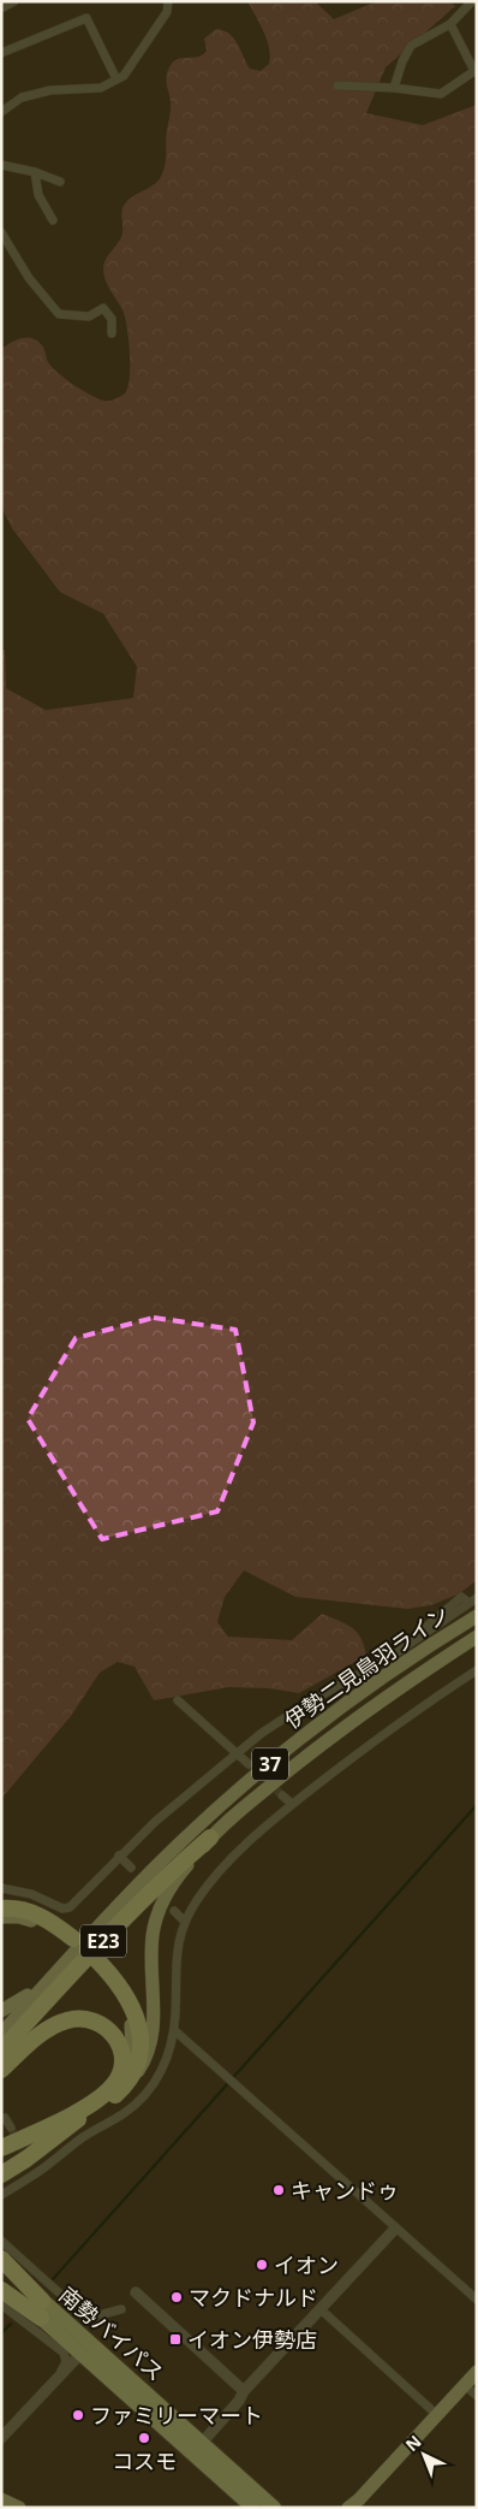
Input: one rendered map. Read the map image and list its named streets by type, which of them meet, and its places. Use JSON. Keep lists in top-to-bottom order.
{
  "streets": {
    "highway": ["E23", "南勢バイパス"],
    "main road": ["伊勢二見鳥羽ライン", "37"]
  },
  "crossings": [
    ["伊勢二見鳥羽ライン", "37"],
    ["伊勢二見鳥羽ライン", "E23"],
    ["37", "E23"]
  ],
  "places": {
    "other": [
      "キャンドゥ",
      "イオン",
      "マクドナルド",
      "ファミリーマート",
      "コスモ"
    ],
    "transit": ["イオン伊勢店"]
  },
  "north": "top left"
}
